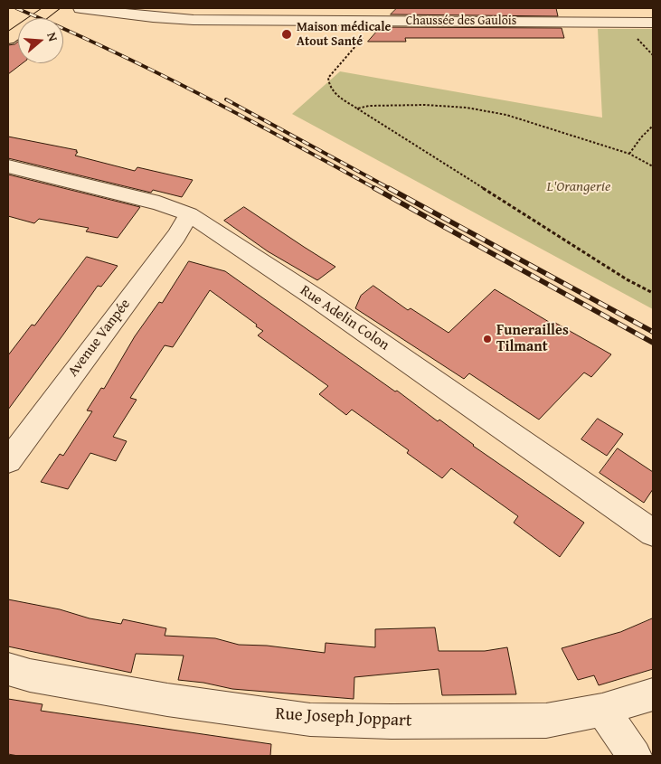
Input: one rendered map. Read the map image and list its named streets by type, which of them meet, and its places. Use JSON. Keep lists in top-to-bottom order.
{
  "streets": {
    "street": [
      "Chaussée des Gaulois",
      "Rue Adelin Colon",
      "Avenue Vanpée",
      "Rue Joseph Joppart"
    ]
  },
  "crossings": [
    ["Rue Adelin Colon", "Avenue Vanpée"]
  ],
  "parks": ["L'Orangerie"],
  "places": ["Maison médicale Atout Santé", "Funerailles Tilmant"],
  "north": "right"
}
